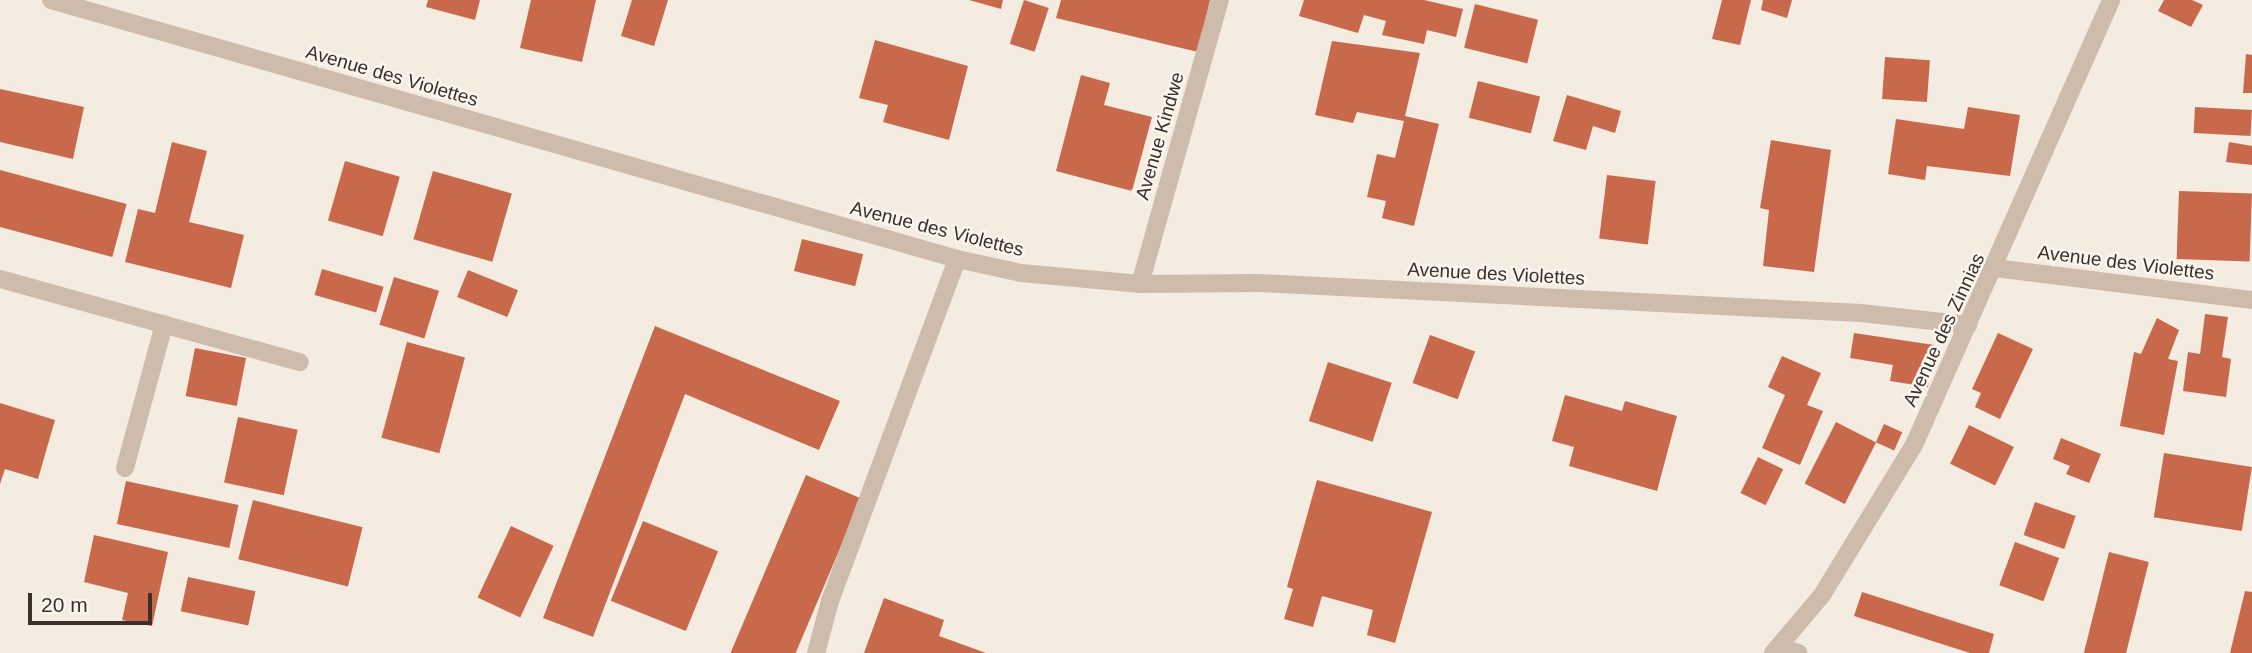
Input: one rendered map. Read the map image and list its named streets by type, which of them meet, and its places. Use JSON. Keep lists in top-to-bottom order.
{
  "streets": {
    "street": ["Avenue des Violettes", "Avenue Kindwe", "Avenue des Zinnias"]
  },
  "crossings": [
    ["Avenue des Violettes", "Avenue Kindwe"],
    ["Avenue des Violettes", "Avenue des Zinnias"]
  ],
  "scale_bar": "20 m"
}
